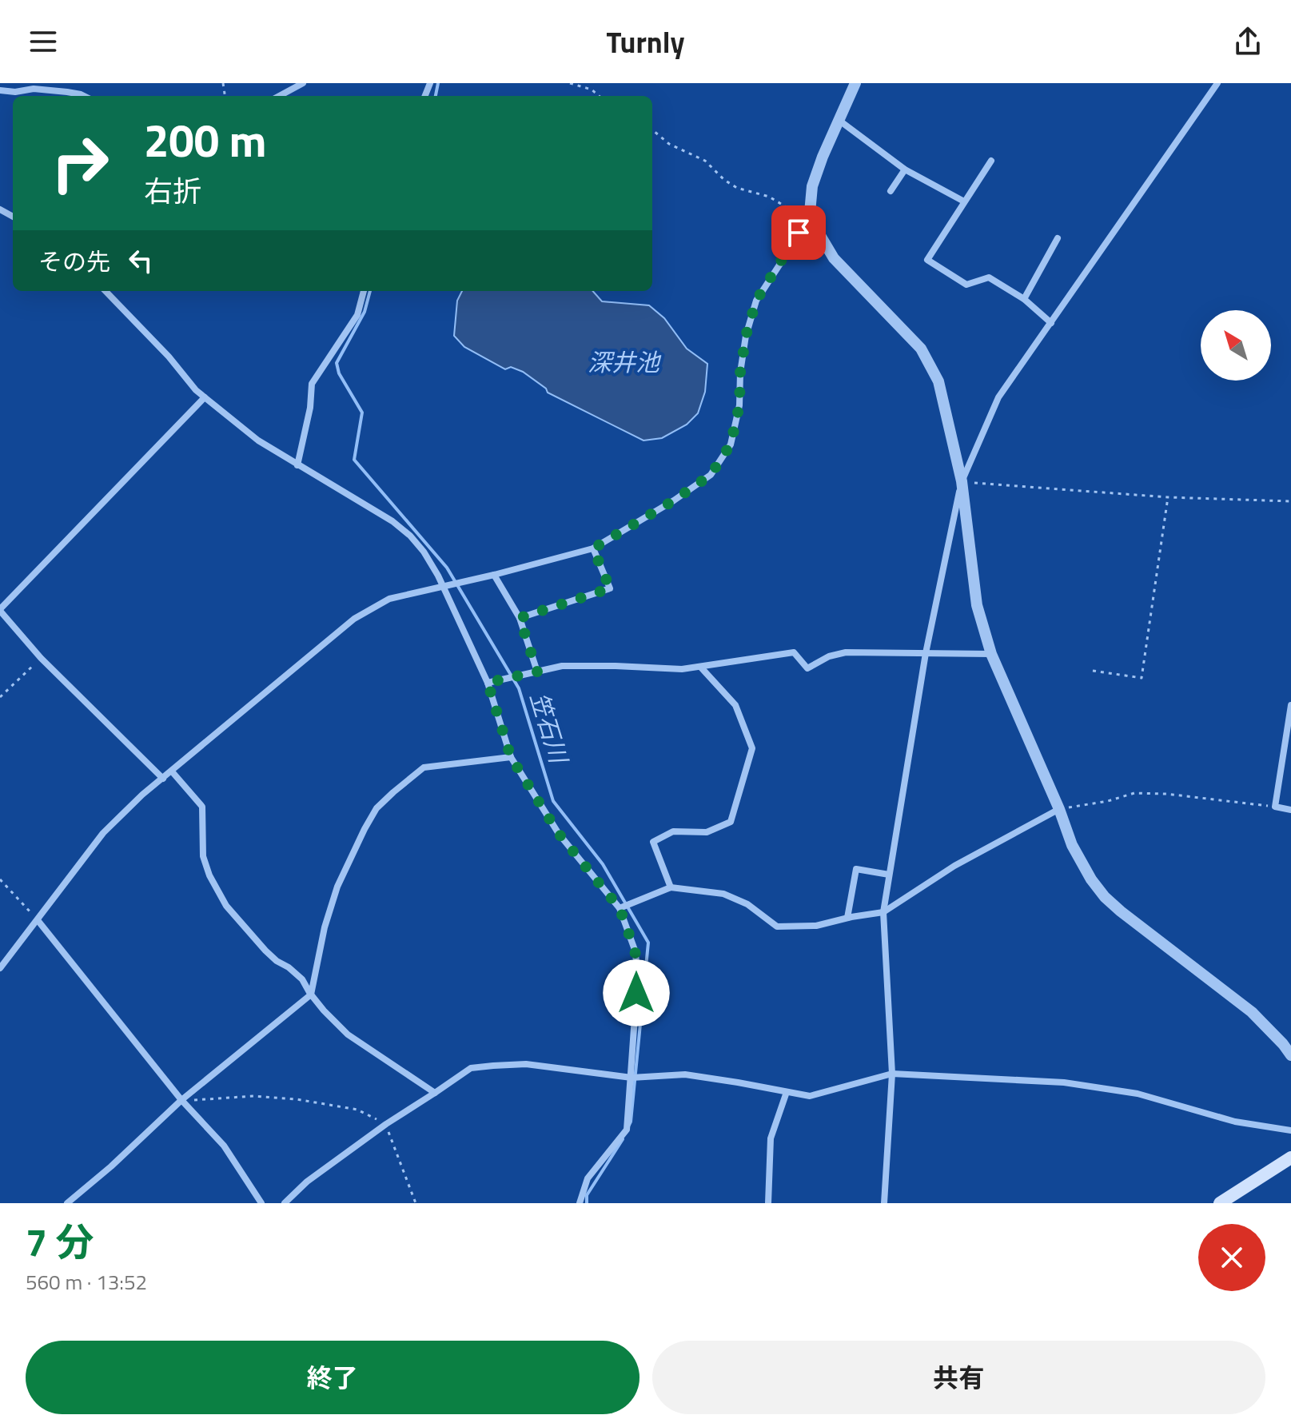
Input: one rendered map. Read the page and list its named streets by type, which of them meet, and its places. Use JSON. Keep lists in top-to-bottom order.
{
  "water": ["深井池", "笠石川"],
  "north": "top left",
  "page": {
    "header": "Turnly",
    "turn": ["200 m", "右折"],
    "then": "その先",
    "heading": ["7 分", "560 m · 13:52"],
    "buttons": ["終了", "共有"]
  }
}
